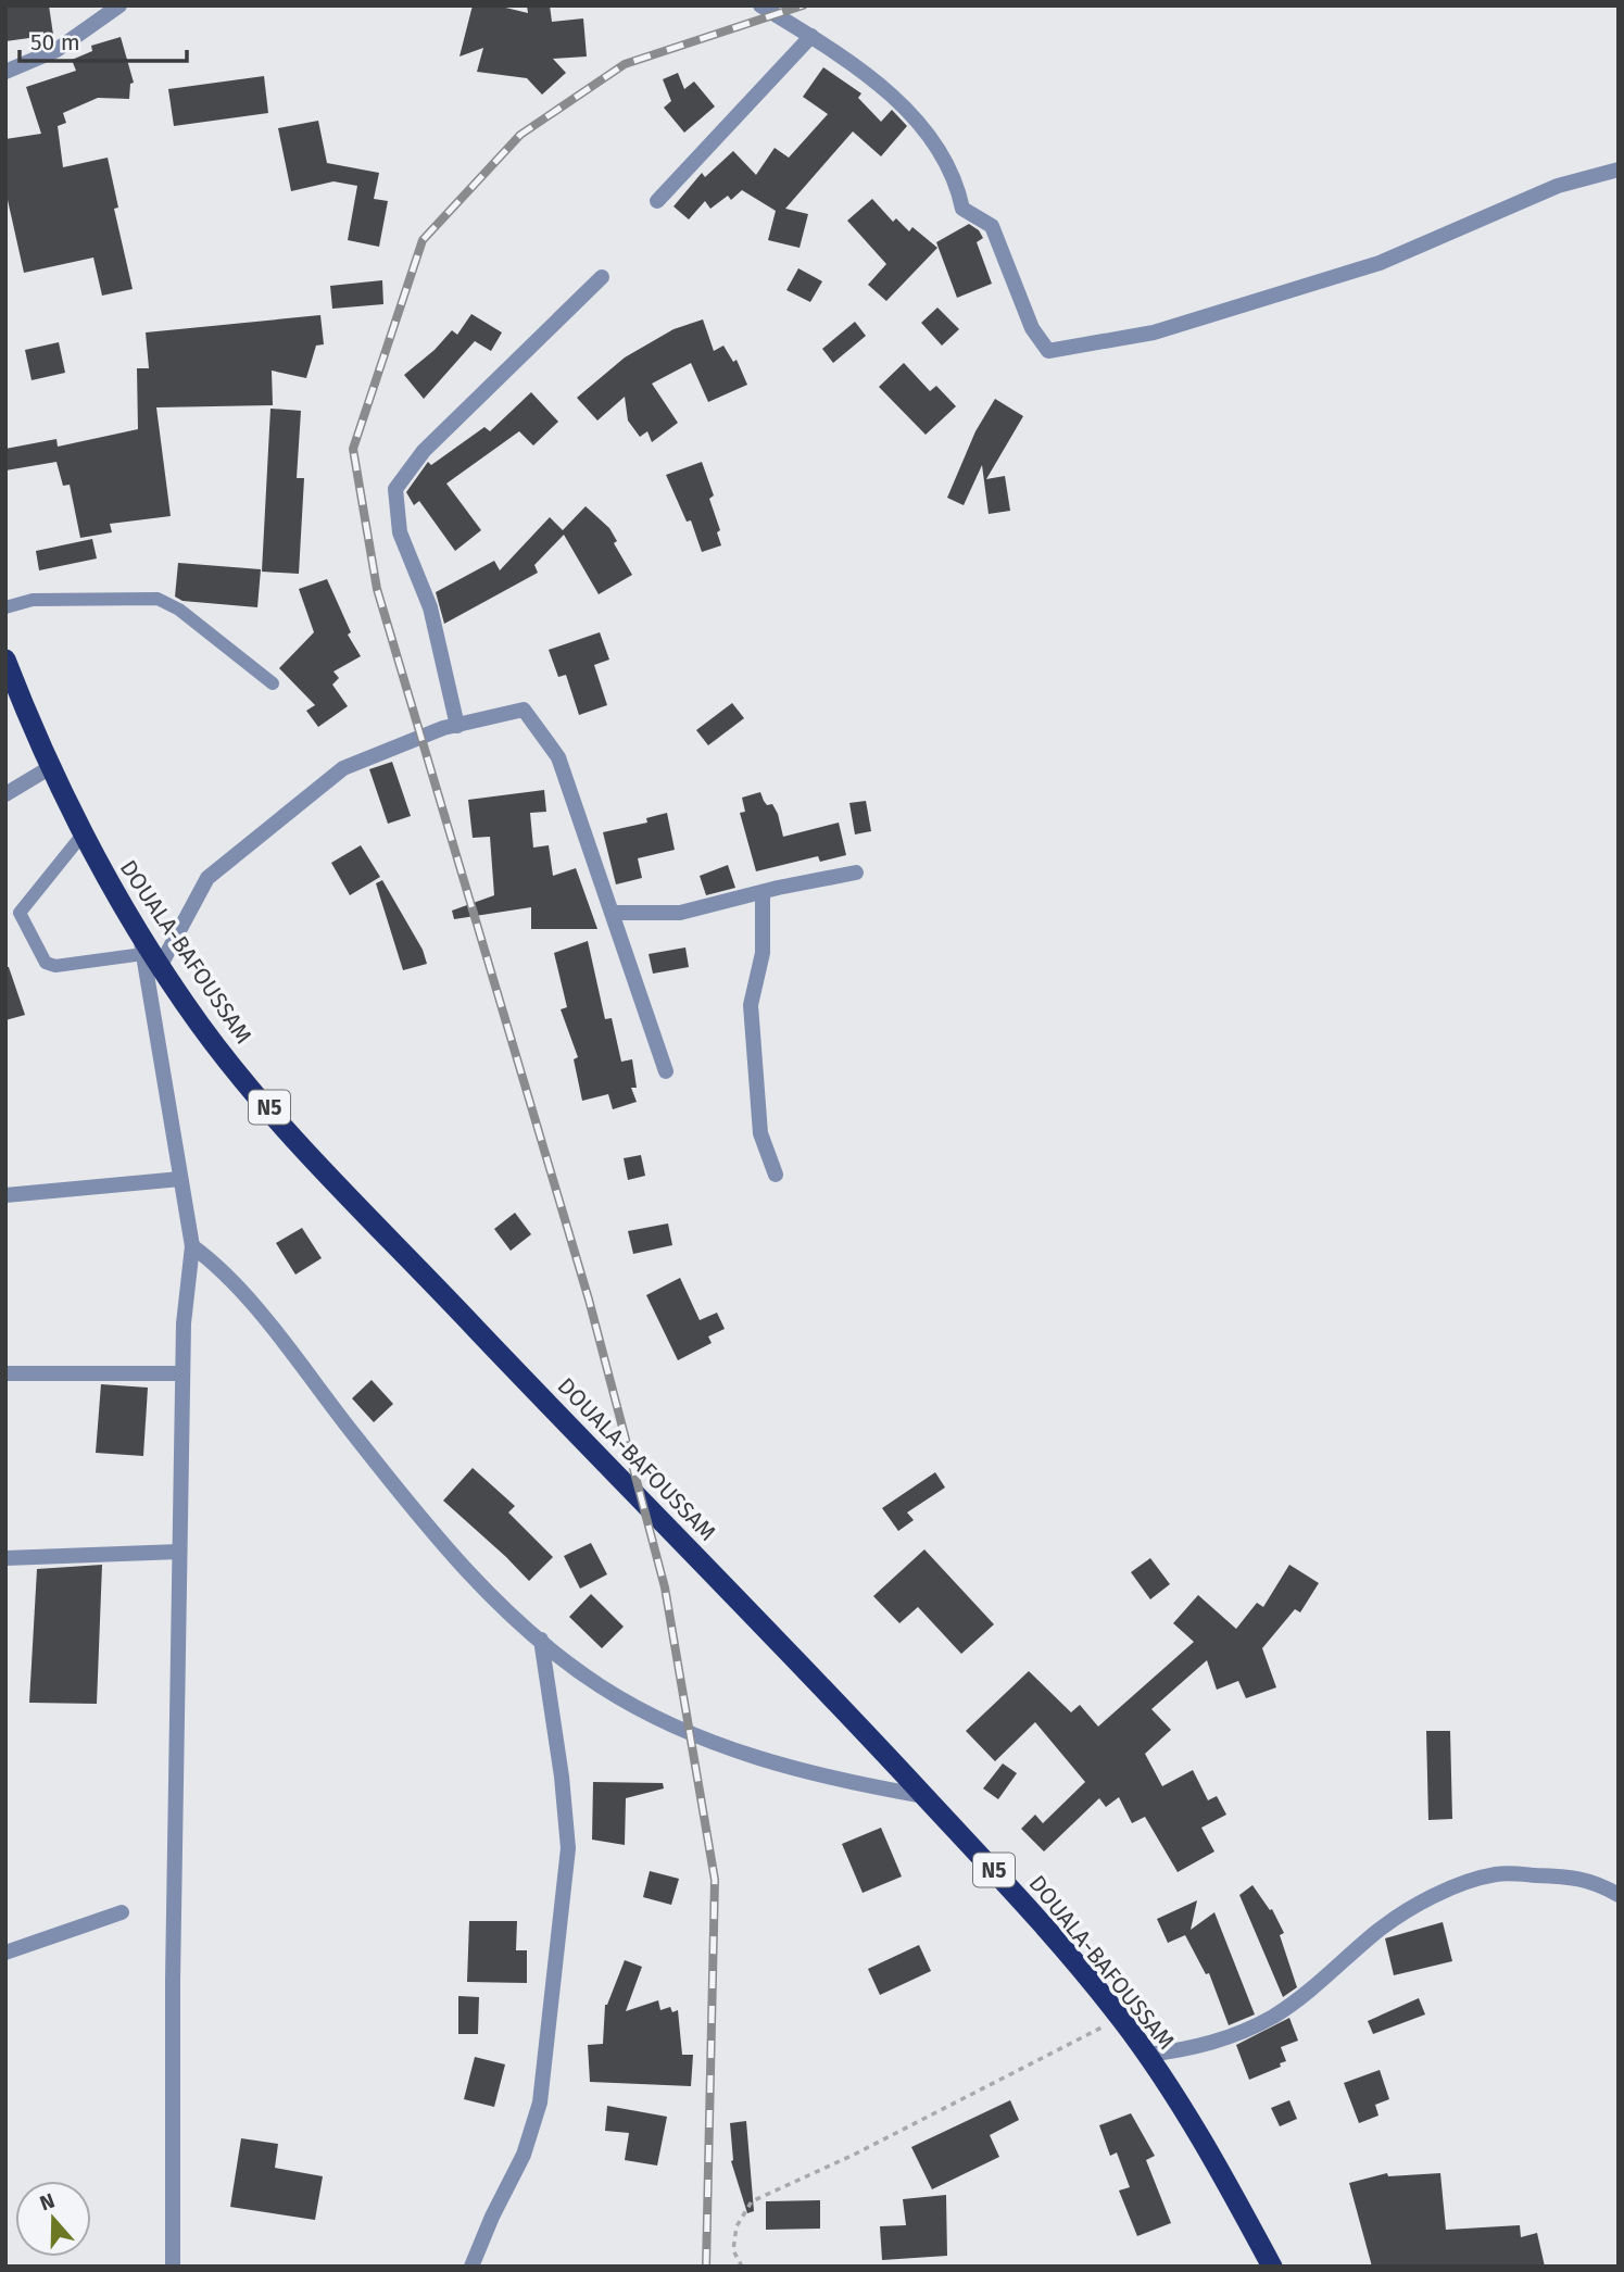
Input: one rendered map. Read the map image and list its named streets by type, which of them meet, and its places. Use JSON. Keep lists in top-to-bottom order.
{
  "streets": {
    "highway": ["DOUALA-BAFOUSSAM", "N5"]
  },
  "scale_bar": "50 m",
  "north": "top"
}
